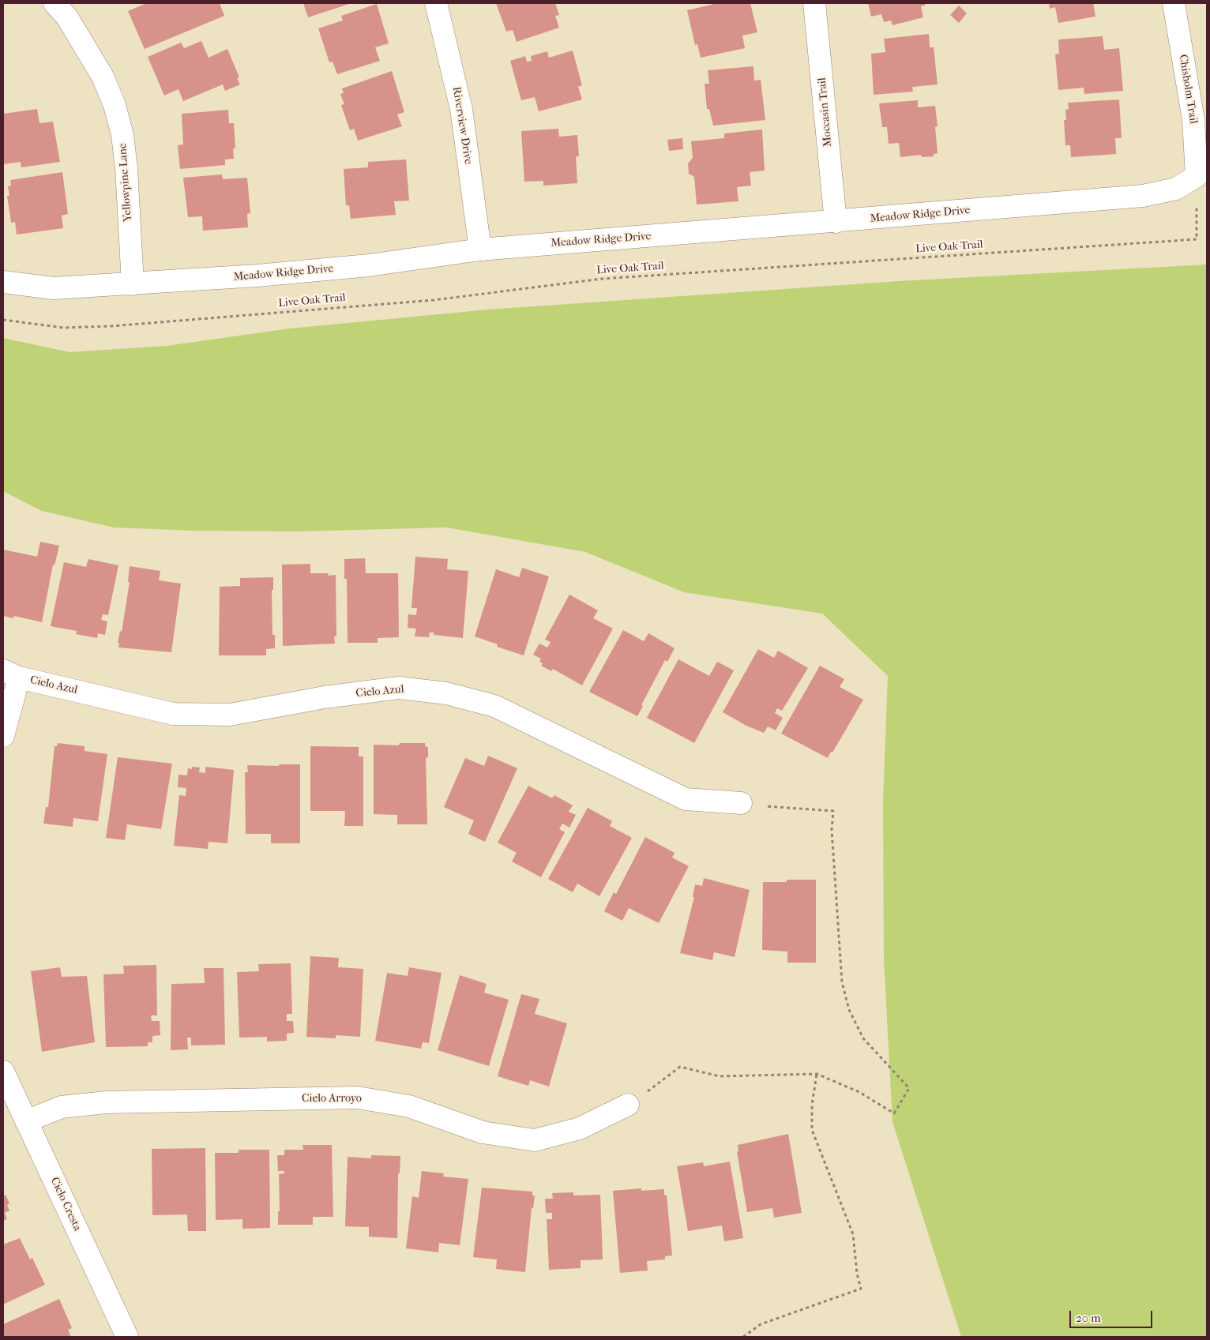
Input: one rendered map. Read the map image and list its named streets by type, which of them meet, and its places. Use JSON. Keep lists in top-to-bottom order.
{
  "streets": {
    "street": [
      "Chisholm Trail",
      "Moccasin Trail",
      "Riverview Drive",
      "Yellowpine Lane",
      "Meadow Ridge Drive",
      "Cielo Azul",
      "Cielo Arroyo",
      "Cielo Cresta"
    ],
    "path": ["Live Oak Trail"]
  },
  "crossings": [
    ["Chisholm Trail", "Meadow Ridge Drive"],
    ["Chisholm Trail", "Live Oak Trail"],
    ["Moccasin Trail", "Meadow Ridge Drive"],
    ["Riverview Drive", "Meadow Ridge Drive"],
    ["Yellowpine Lane", "Meadow Ridge Drive"],
    ["Meadow Ridge Drive", "Live Oak Trail"],
    ["Cielo Arroyo", "Cielo Cresta"]
  ],
  "scale_bar": "20 m"
}
